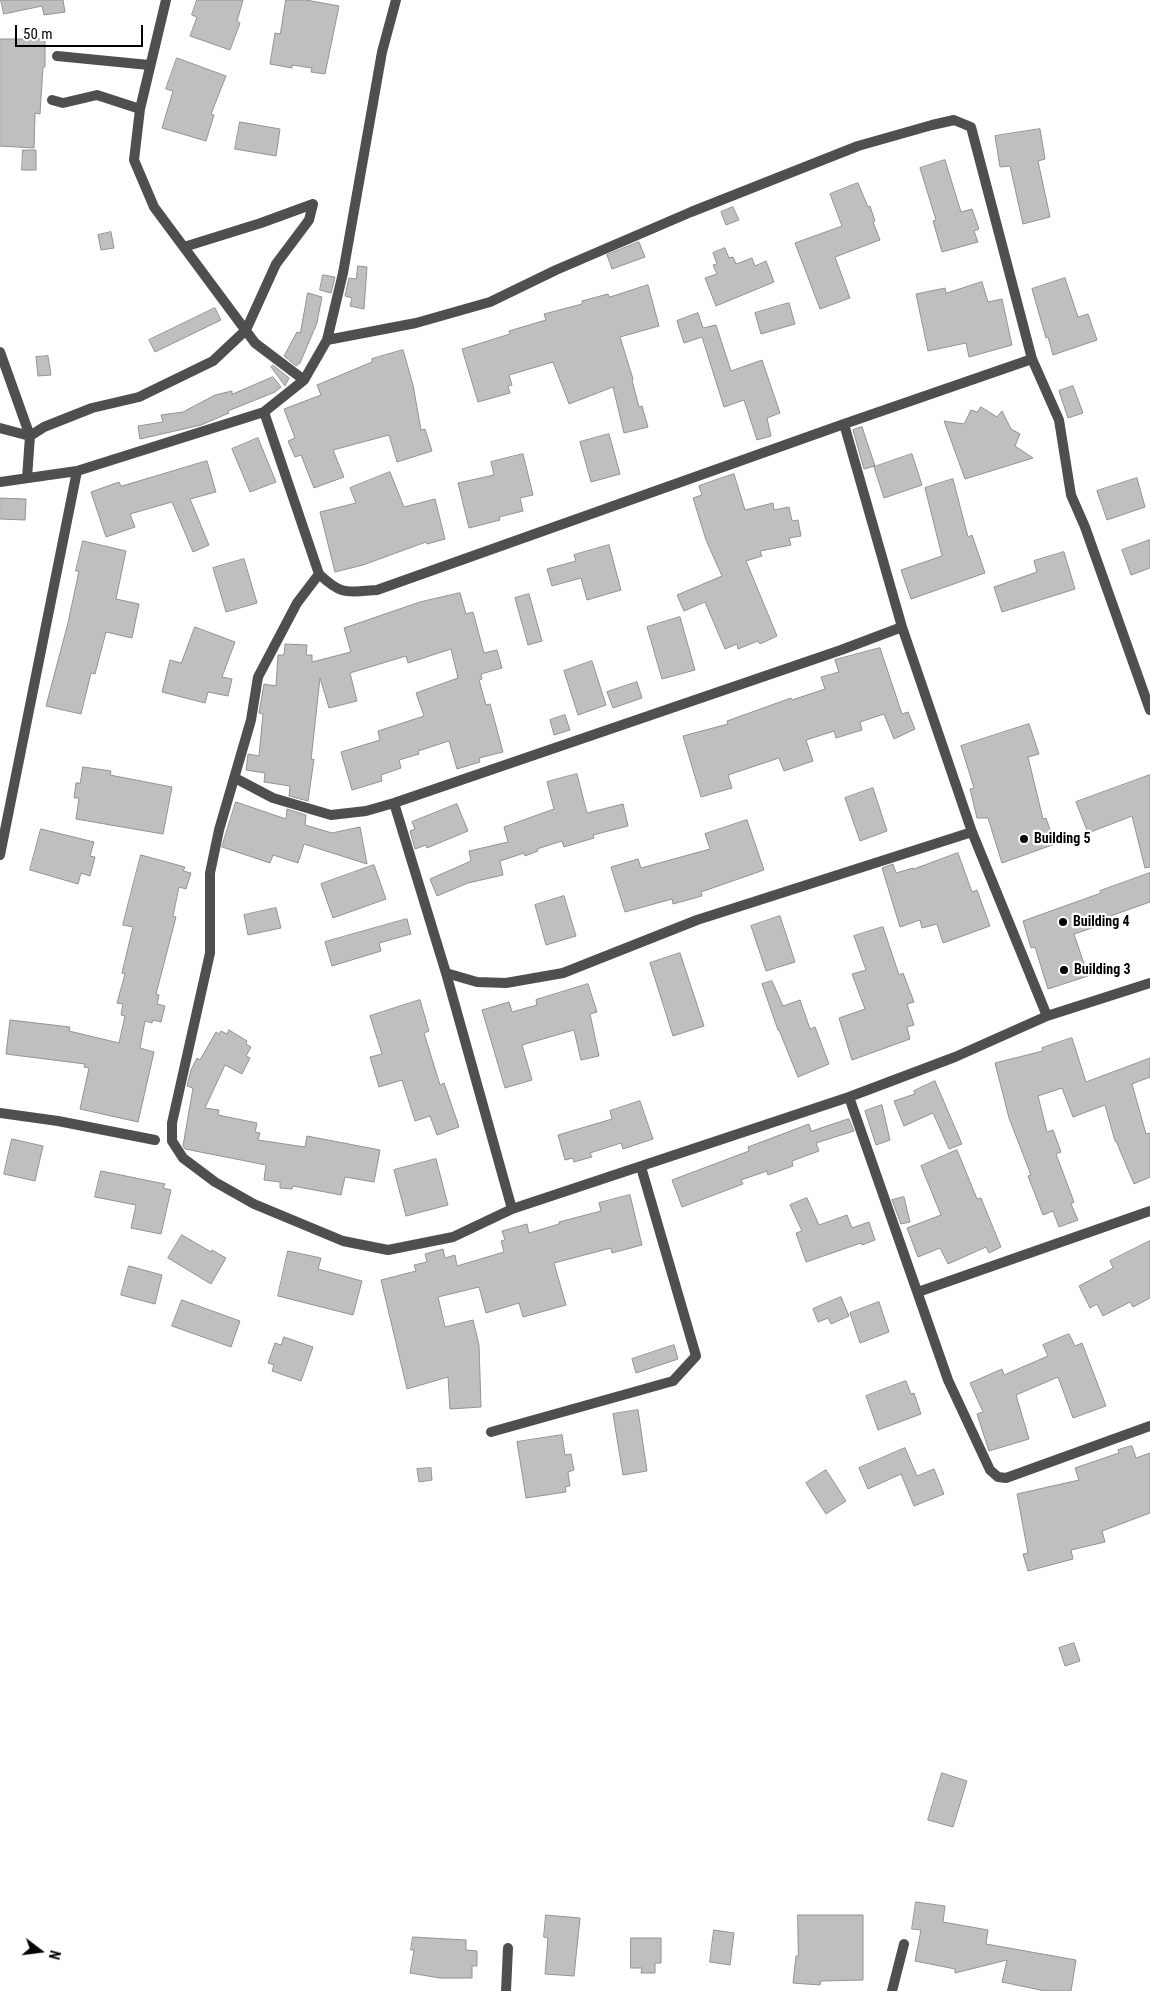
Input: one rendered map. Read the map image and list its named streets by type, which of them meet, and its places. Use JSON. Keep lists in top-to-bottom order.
{
  "places": ["Building 5", "Building 4", "Building 3"],
  "scale_bar": "50 m",
  "north": "right"
}
